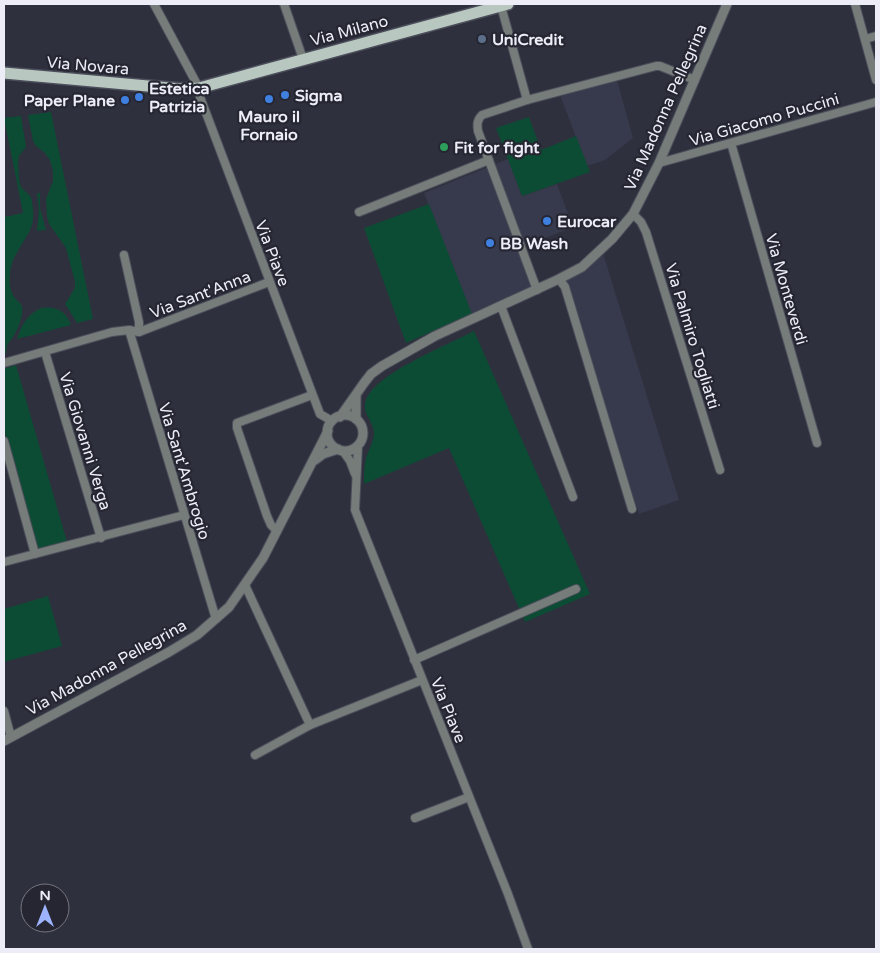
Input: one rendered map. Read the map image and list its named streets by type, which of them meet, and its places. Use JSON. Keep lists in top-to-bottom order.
{
  "streets": {
    "main road": ["Via Milano", "Via Novara"],
    "street": [
      "Via Madonna Pellegrina",
      "Via Giacomo Puccini",
      "Via Piave",
      "Via Monteverdi",
      "Via Sant'Anna",
      "Via Palmiro Togliatti",
      "Via Giovanni Verga",
      "Via Sant'Ambrogio"
    ]
  },
  "crossings": [
    ["Via Milano", "Via Novara"],
    ["Via Milano", "Via Piave"],
    ["Via Novara", "Via Piave"],
    ["Via Madonna Pellegrina", "Via Giacomo Puccini"],
    ["Via Madonna Pellegrina", "Via Piave"],
    ["Via Madonna Pellegrina", "Via Palmiro Togliatti"],
    ["Via Madonna Pellegrina", "Via Sant'Ambrogio"],
    ["Via Giacomo Puccini", "Via Monteverdi"],
    ["Via Piave", "Via Sant'Anna"],
    ["Via Sant'Anna", "Via Giovanni Verga"],
    ["Via Sant'Anna", "Via Sant'Ambrogio"]
  ],
  "places": [
    "UniCredit",
    "Sigma",
    "Estetica Patrizia",
    "Mauro il Fornaio",
    "Paper Plane",
    "Fit for fight",
    "Eurocar",
    "BB Wash"
  ],
  "north": "top"
}
